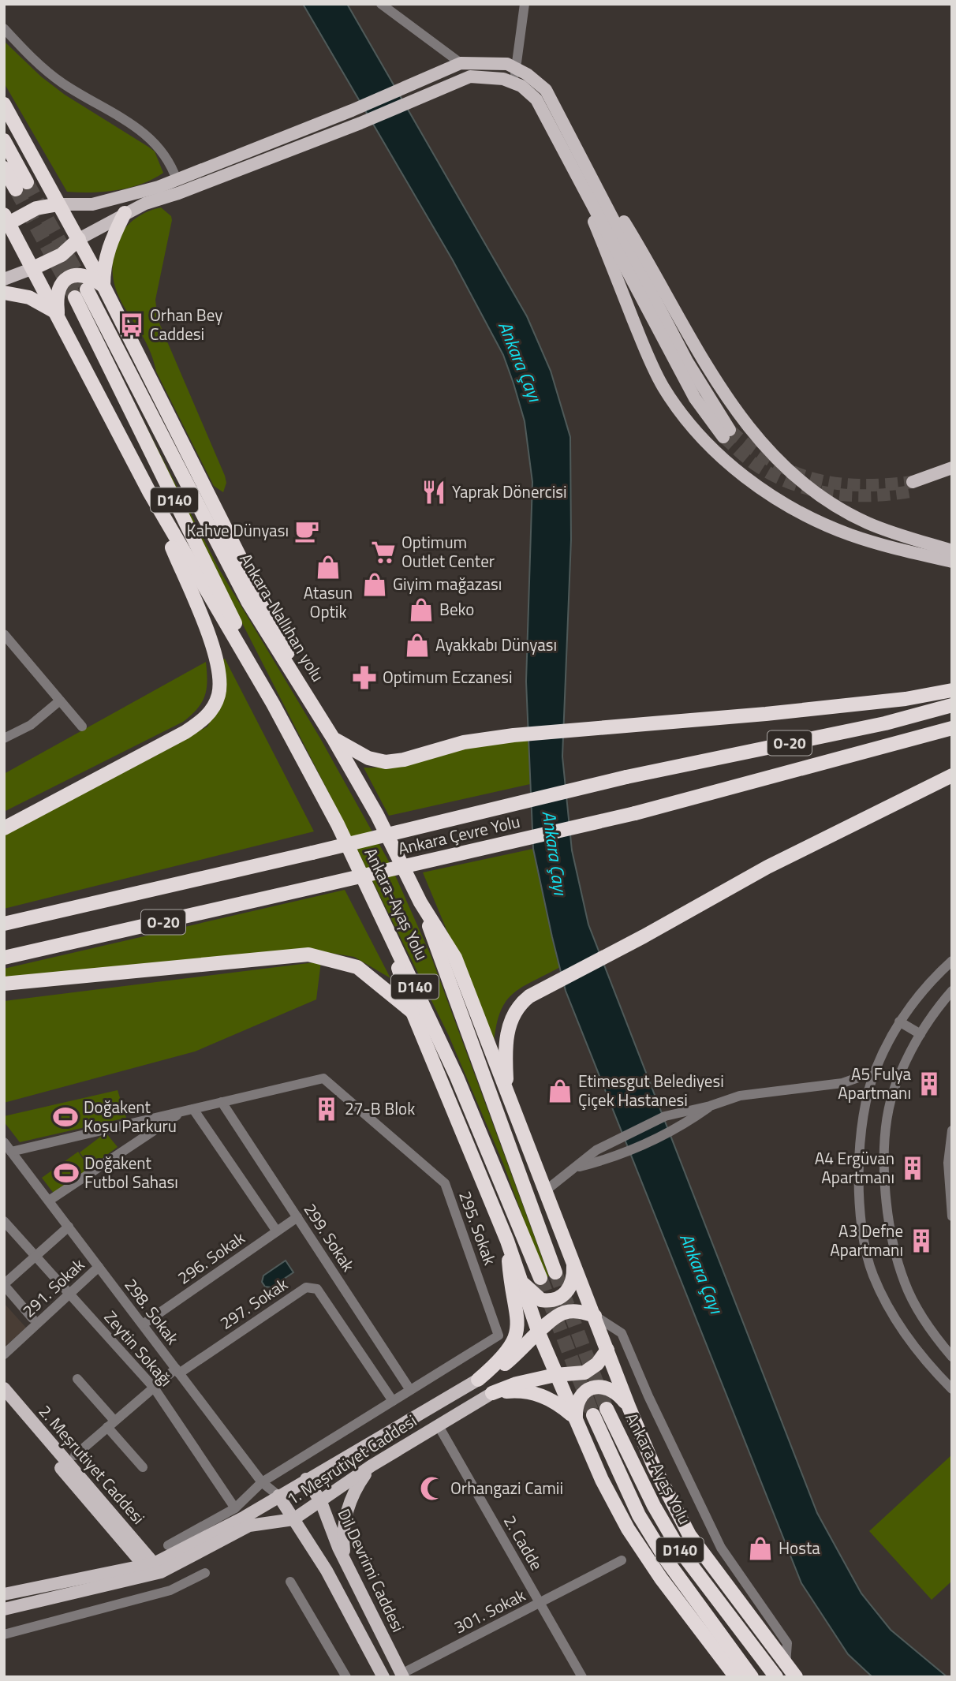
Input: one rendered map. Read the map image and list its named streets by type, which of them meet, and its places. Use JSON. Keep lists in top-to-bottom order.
{
  "streets": {
    "highway": [
      "D140",
      "Ankara-Nallıhan yolu",
      "O-20",
      "Ankara Çevre Yolu",
      "Ankara-Ayaş Yolu"
    ],
    "main road": ["1. Meşrutiyet Caddesi", "2. Meşrutiyet Caddesi", "Dil Devrimi Caddesi"],
    "street": [
      "295. Sokak",
      "299. Sokak",
      "296. Sokak",
      "291. Sokak",
      "297. Sokak",
      "298. Sokak",
      "Zeytin Sokağı",
      "2. Cadde",
      "301. Sokak"
    ]
  },
  "crossings": [
    ["Ankara-Nallıhan yolu", "Ankara-Ayaş Yolu"],
    ["295. Sokak", "299. Sokak"],
    ["295. Sokak", "297. Sokak"],
    ["295. Sokak", "298. Sokak"],
    ["295. Sokak", "Zeytin Sokağı"],
    ["299. Sokak", "296. Sokak"],
    ["296. Sokak", "298. Sokak"],
    ["291. Sokak", "298. Sokak"],
    ["291. Sokak", "Zeytin Sokağı"],
    ["297. Sokak", "298. Sokak"],
    ["298. Sokak", "1. Meşrutiyet Caddesi"],
    ["1. Meşrutiyet Caddesi", "2. Meşrutiyet Caddesi"],
    ["1. Meşrutiyet Caddesi", "2. Cadde"],
    ["1. Meşrutiyet Caddesi", "Dil Devrimi Caddesi"],
    ["2. Cadde", "301. Sokak"],
    ["Dil Devrimi Caddesi", "301. Sokak"]
  ],
  "water": ["Ankara Çayı"],
  "places": {
    "bus stop": ["Orhan Bey Caddesi"],
    "restaurant": ["Yaprak Dönercisi"],
    "cafe": ["Kahve Dünyası"],
    "supermarket": ["Optimum Outlet Center"],
    "shop": [
      "Atasun Optik",
      "Giyim mağazası",
      "Beko",
      "Ayakkabı Dünyası",
      "Etimesgut Belediyesi Çiçek Hastanesi",
      "Hosta"
    ],
    "pharmacy": ["Optimum Eczanesi"],
    "building": [
      "A5 Fulya Apartmanı",
      "27-B Blok",
      "A4 Ergüvan Apartmanı",
      "A3 Defne Apartmanı"
    ],
    "sports": ["Doğakent Koşu Parkuru", "Doğakent Futbol Sahası"],
    "mosque": ["Orhangazi Camii"]
  }
}
